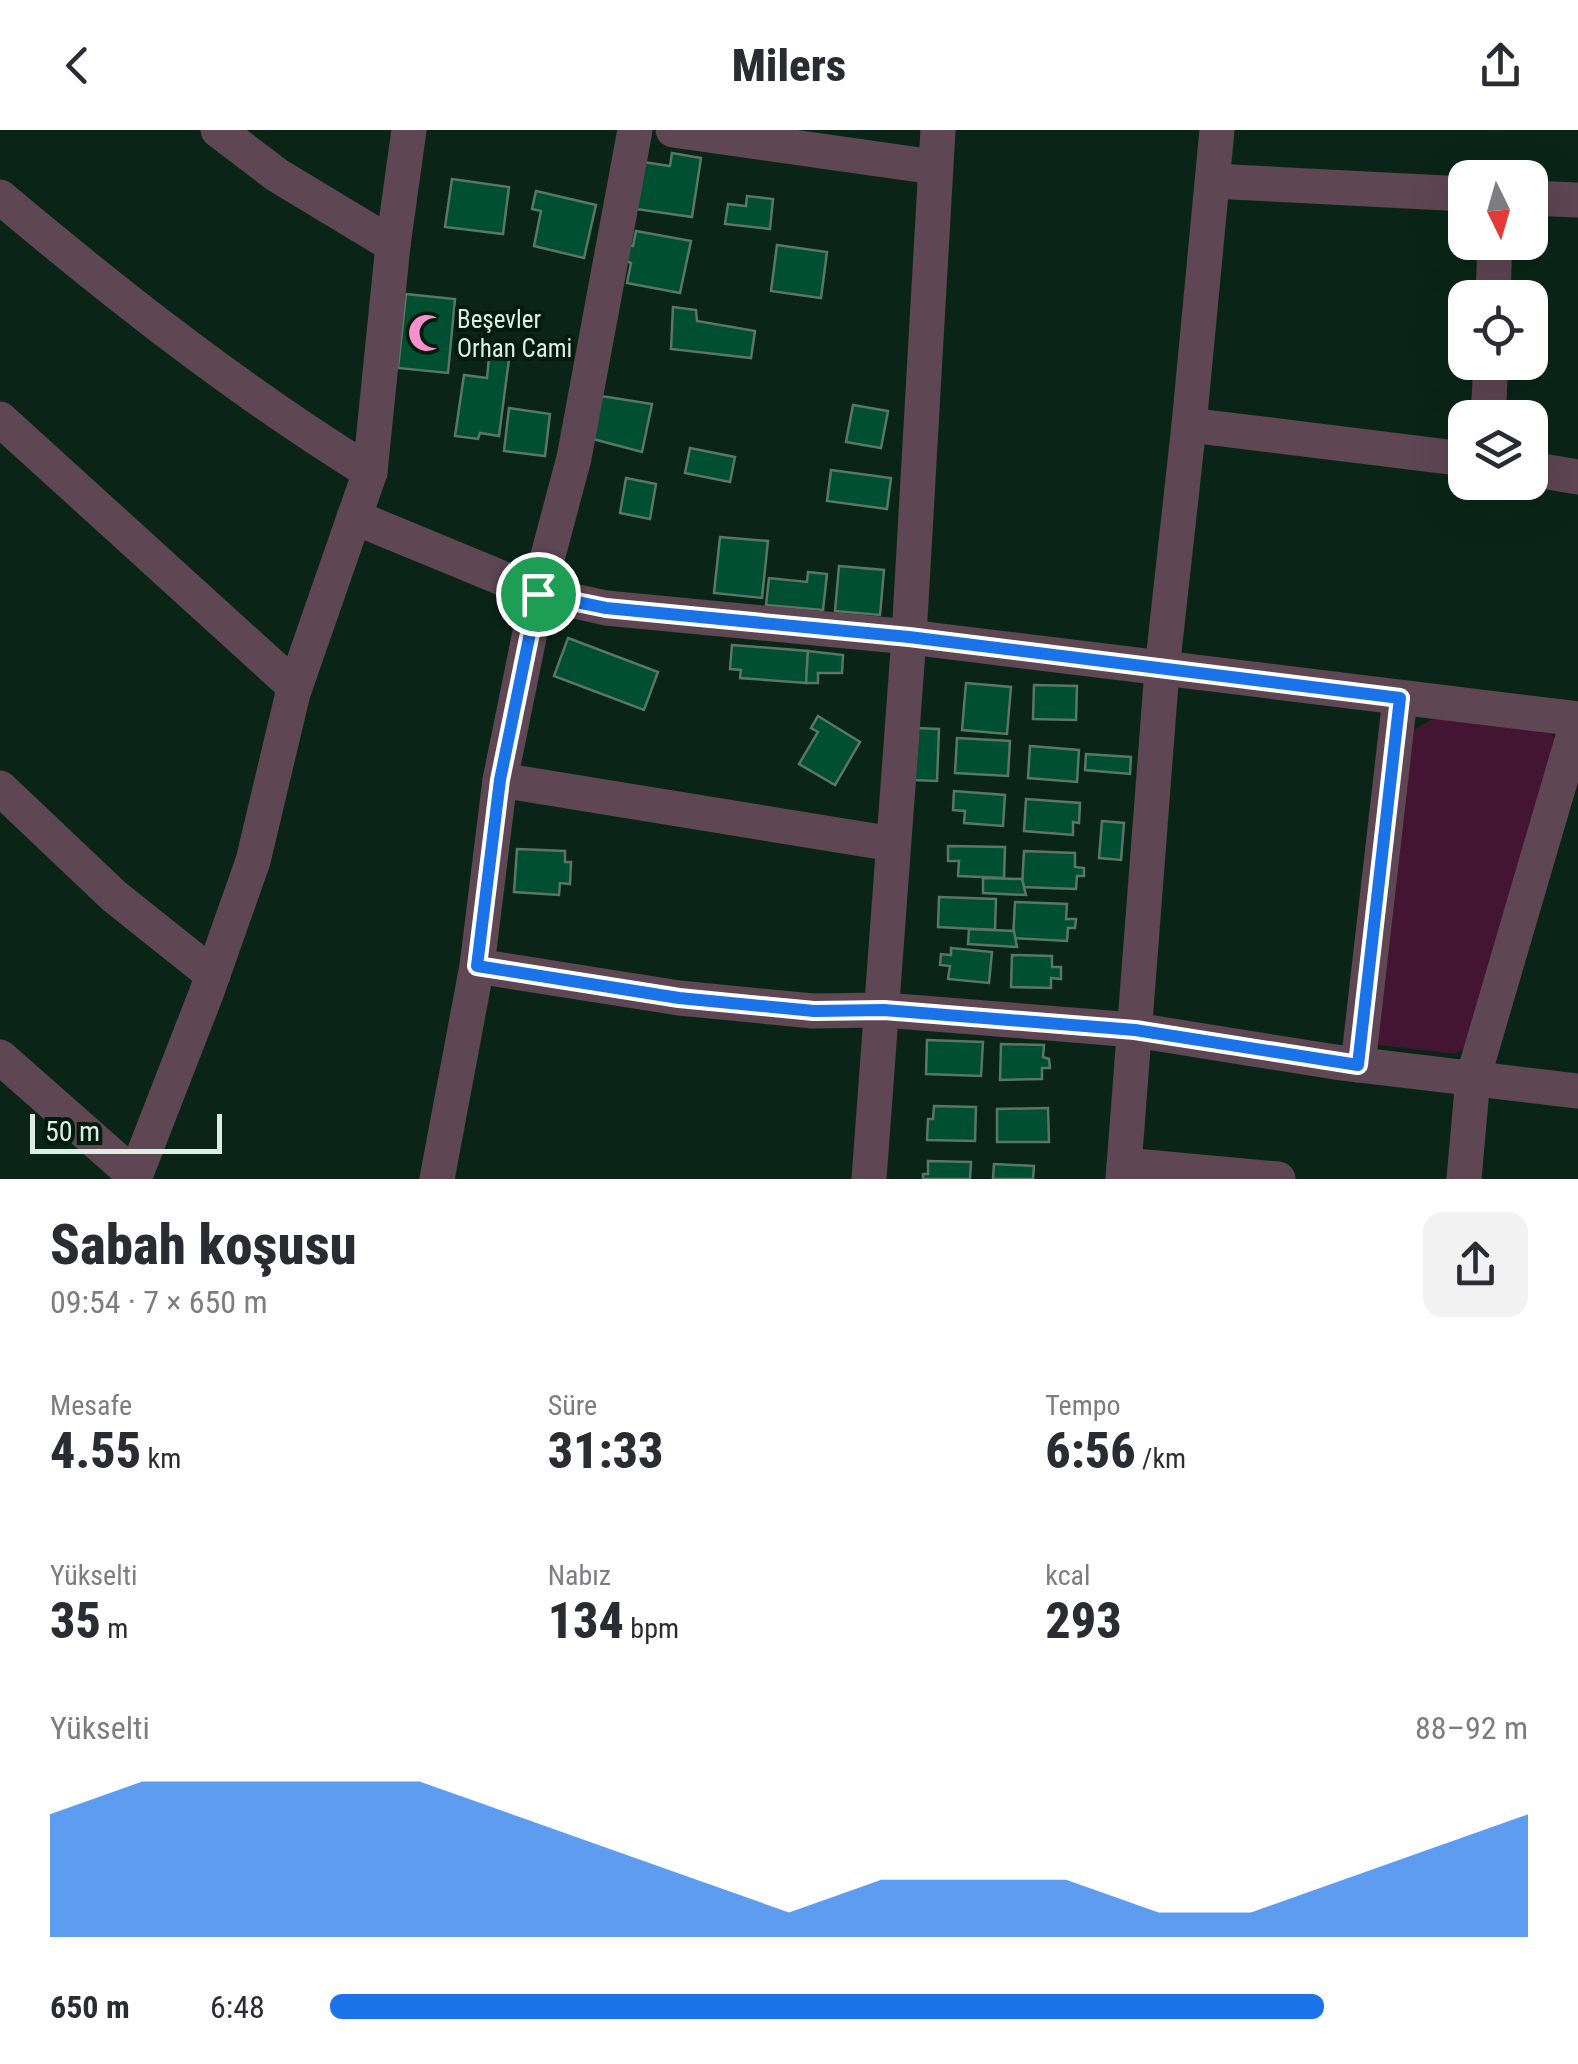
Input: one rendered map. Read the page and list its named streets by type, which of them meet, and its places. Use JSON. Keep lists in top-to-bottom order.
{
  "places": {
    "mosque": ["Beşevler Orhan Cami"]
  },
  "scale_bar": "50 m",
  "north": "bottom",
  "page": {
    "header": "Milers",
    "scale": "50 m",
    "heading": ["Sabah koşusu", "09:54 · 7 × 650 m"],
    "stats": [
      ["Mesafe", "4.55 km"],
      ["Süre", "31:33"],
      ["Tempo", "6:56 /km"],
      ["Yükselti", "35 m"],
      ["Nabız", "134 bpm"],
      ["kcal", "293"]
    ],
    "chart": ["Yükselti", "88–92 m"],
    "list": [
      {
        "name": "650 m",
        "note": "6:48"
      }
    ]
  }
}
